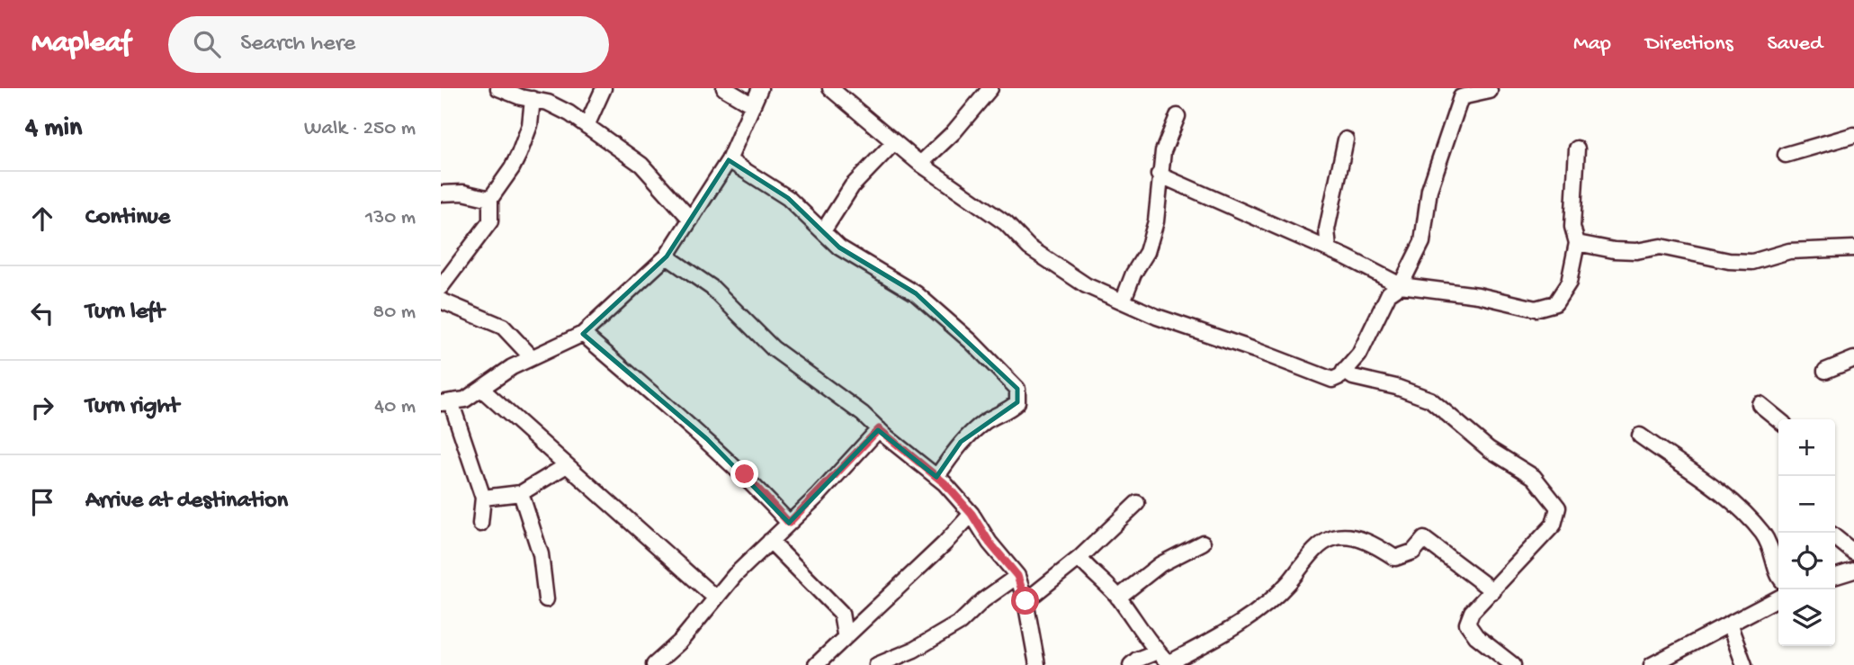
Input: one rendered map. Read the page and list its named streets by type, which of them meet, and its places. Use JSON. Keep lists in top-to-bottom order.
{
  "page": {
    "header": "Mapleaf",
    "search": "Search here",
    "nav": ["Map", "Directions", "Saved"],
    "heading": ["4 min", "Walk · 250 m"],
    "list": [
      ["Continue", "130 m"],
      ["Turn left", "80 m"],
      ["Turn right", "40 m"],
      "Arrive at destination"
    ],
    "map_buttons": ["+", "−"]
  }
}
